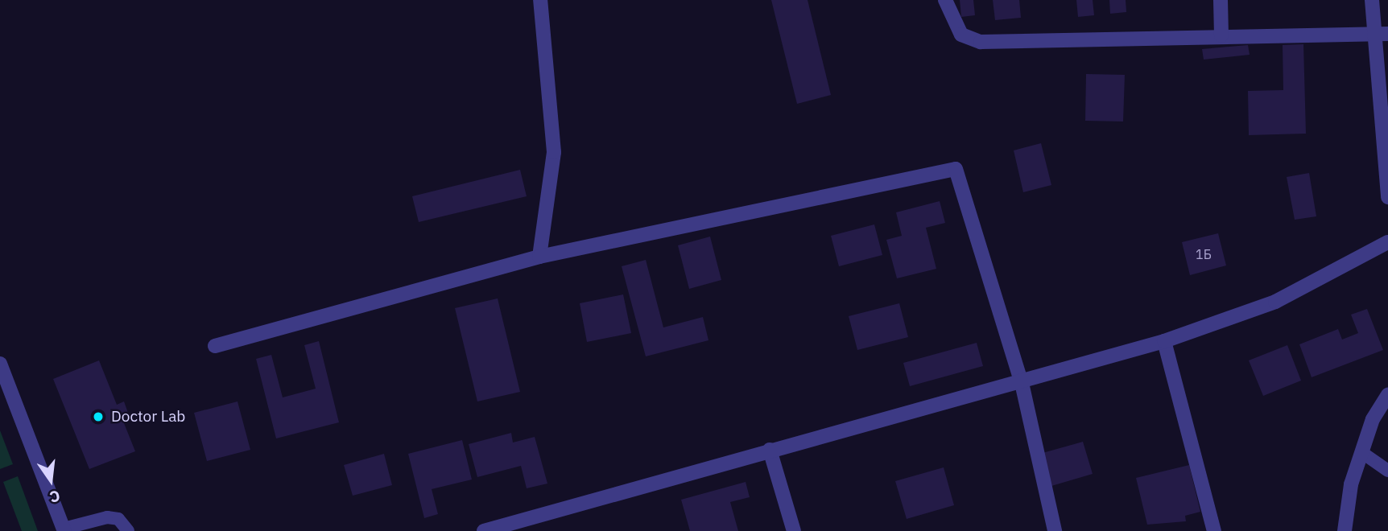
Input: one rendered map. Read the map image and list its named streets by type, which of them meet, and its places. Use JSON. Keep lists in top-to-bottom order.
{
  "places": ["Doctor Lab"],
  "house_numbers": ["1Б"],
  "north": "bottom"
}
